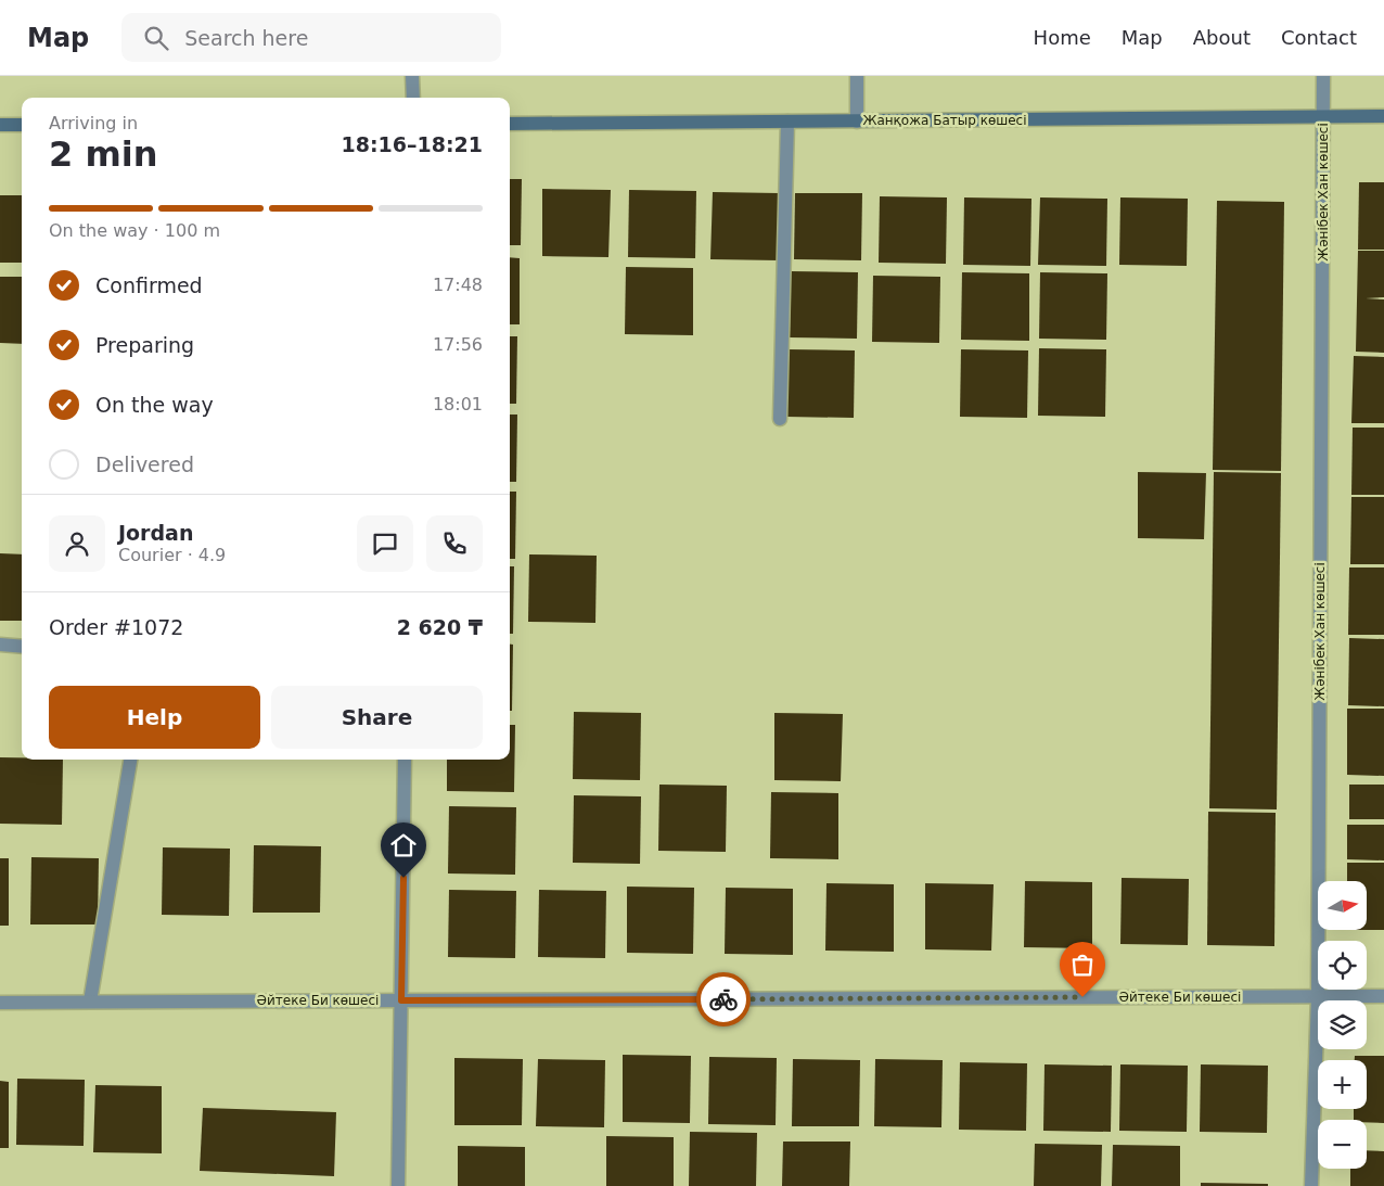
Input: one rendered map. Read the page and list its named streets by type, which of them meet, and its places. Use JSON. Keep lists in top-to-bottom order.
{
  "streets": {
    "main road": ["Жанқожа Батыр көшесі"],
    "street": ["Жәнібек Хан көшесі", "Әйтеке Би көшесі"]
  },
  "crossings": [
    ["Жанқожа Батыр көшесі", "Жәнібек Хан көшесі"],
    ["Жәнібек Хан көшесі", "Әйтеке Би көшесі"]
  ],
  "north": "right",
  "page": {
    "header": "Map",
    "search": "Search here",
    "nav": [
      "Home",
      "Map",
      "About",
      "Contact"
    ],
    "heading": ["2 min", "Arriving in", "18:16–18:21"],
    "panel": [
      "Jordan",
      "Courier · 4.9",
      "Order #1072",
      "2 620 ₸"
    ],
    "bar": "On the way · 100 m",
    "list": [
      ["Confirmed", "17:48"],
      ["Preparing", "17:56"],
      ["On the way", "18:01"],
      "Delivered"
    ],
    "buttons": ["Help", "Share"],
    "map_buttons": ["+", "−"]
  }
}
